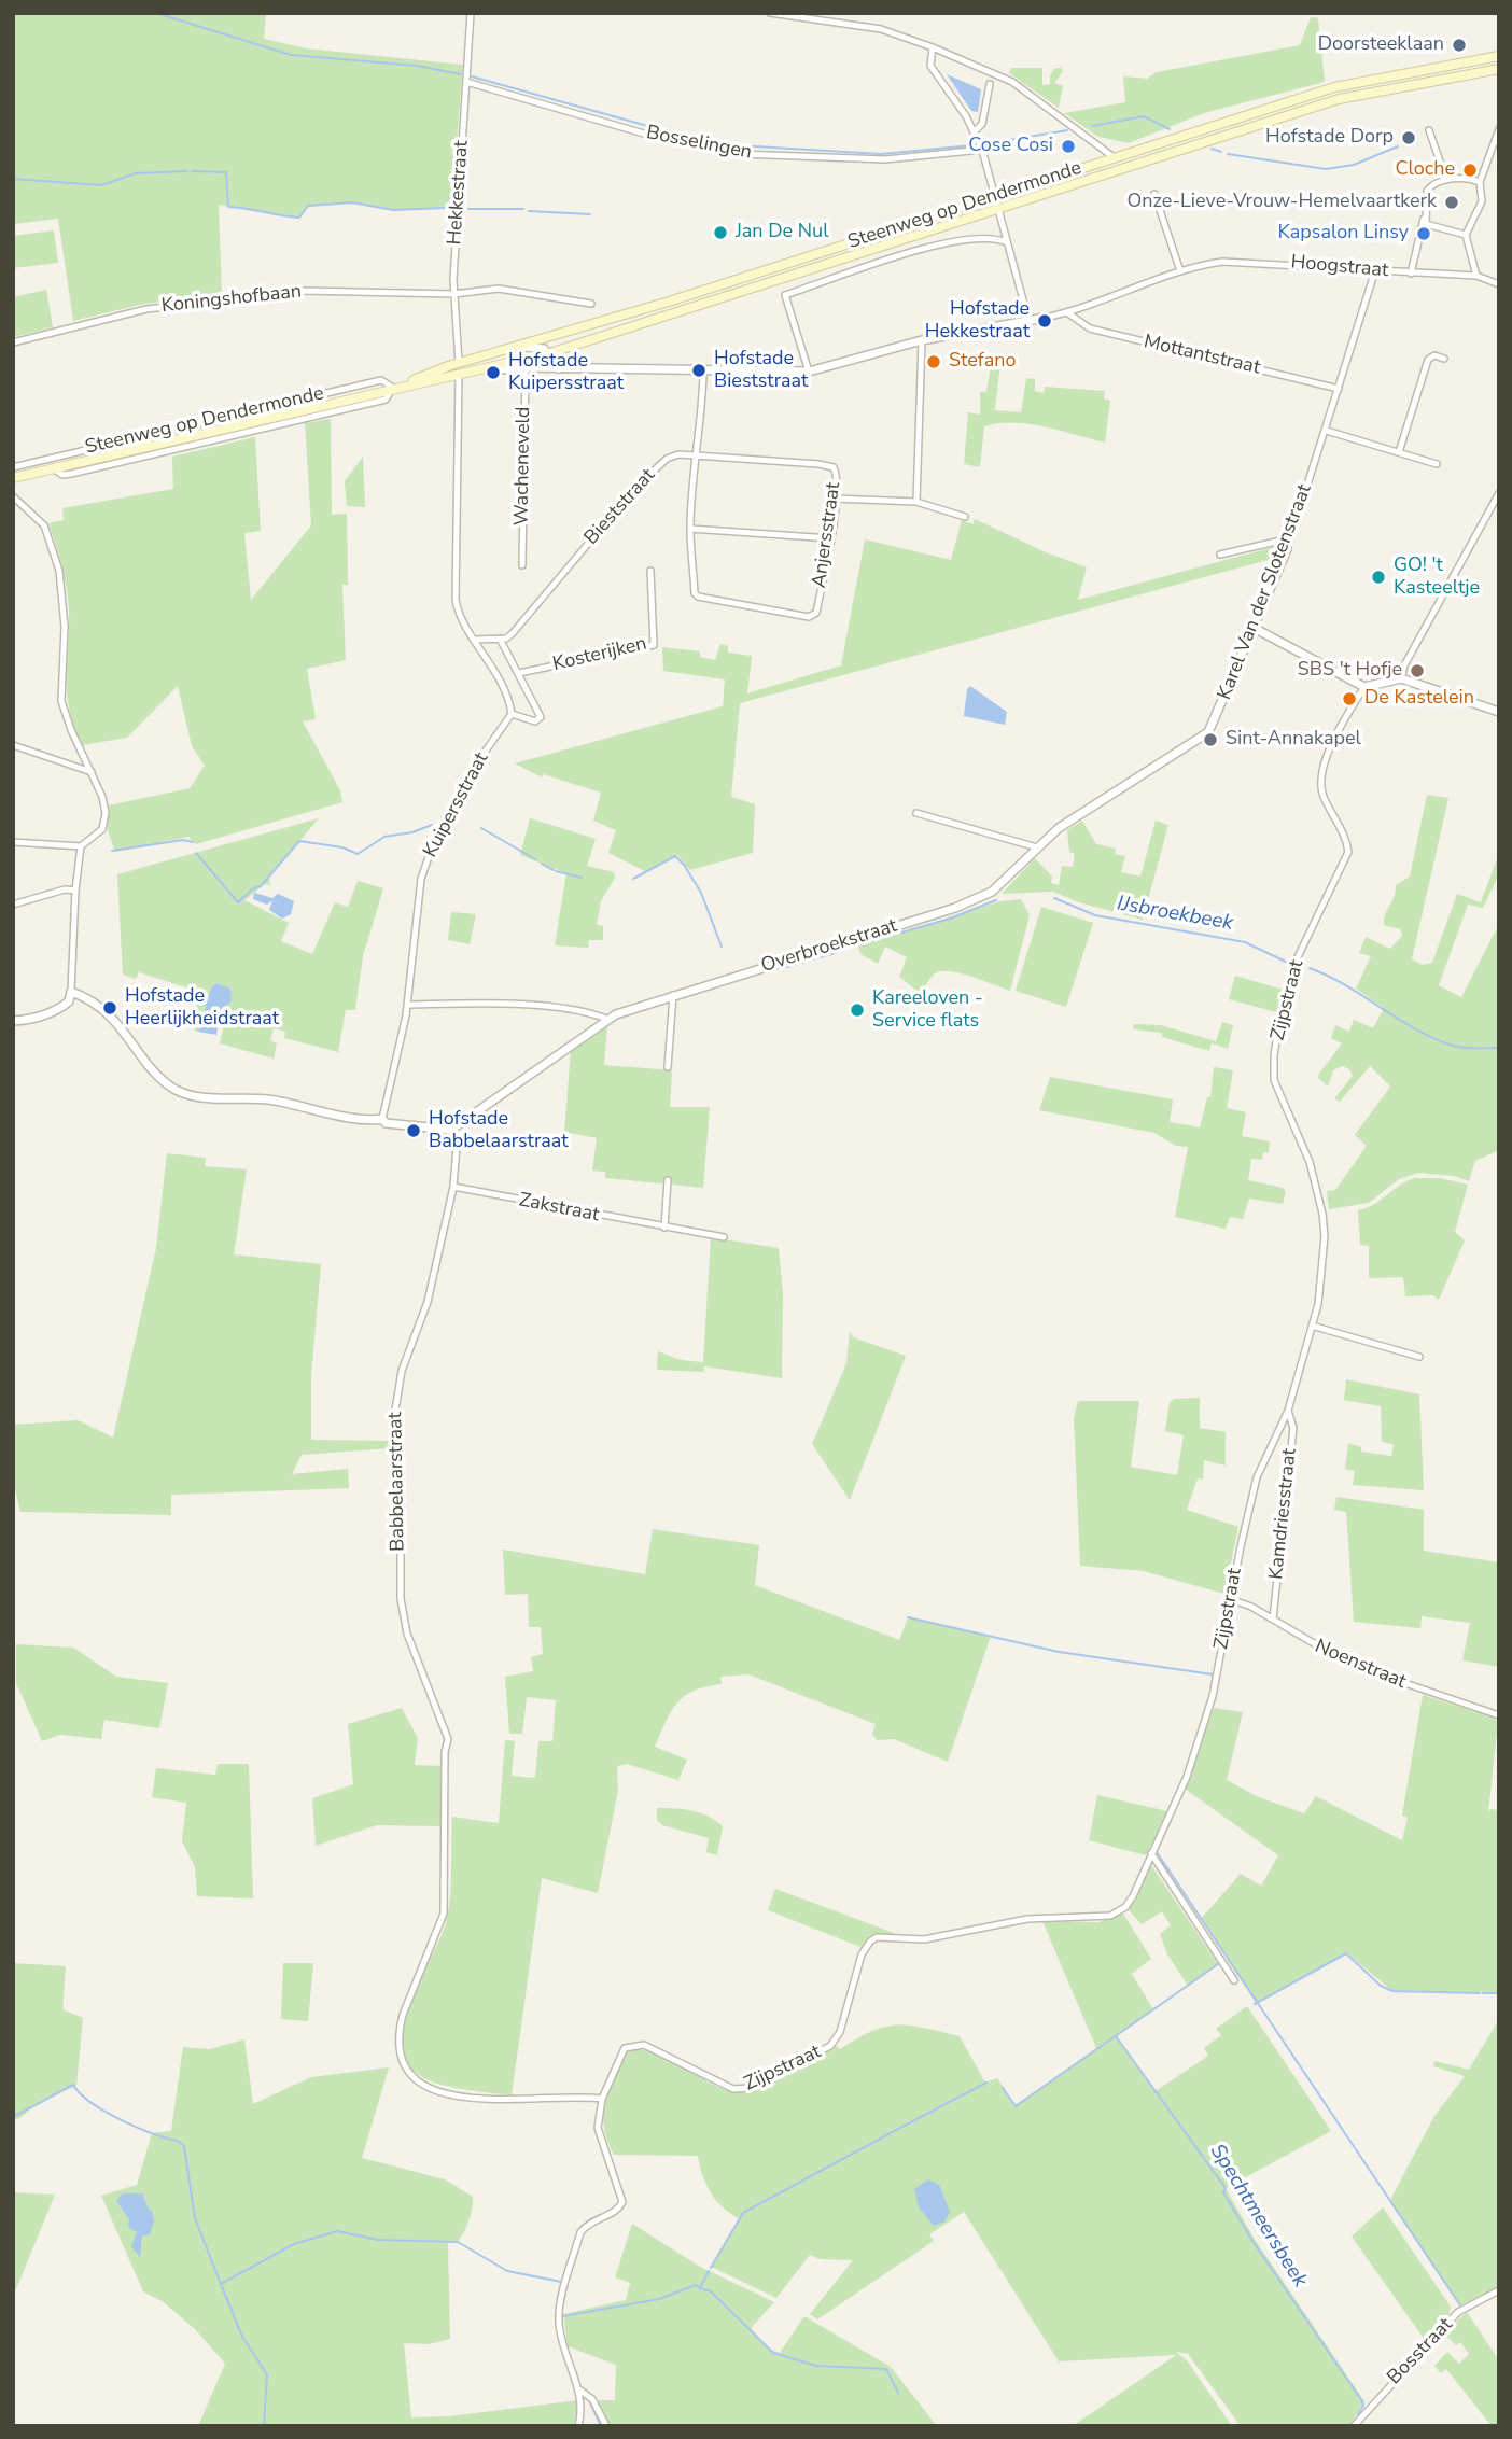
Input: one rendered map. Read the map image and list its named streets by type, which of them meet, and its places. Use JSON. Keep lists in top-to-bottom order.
{
  "streets": {
    "main road": ["Steenweg op Dendermonde"],
    "street": [
      "Bosselingen",
      "Hekkestraat",
      "Hoogstraat",
      "Koningshofbaan",
      "Mottantstraat",
      "Wacheneveld",
      "Bieststraat",
      "Anjersstraat",
      "Karel Van der Slotenstraat",
      "Kosterijken",
      "Kuipersstraat",
      "Overbroekstraat",
      "Zijpstraat",
      "Zakstraat",
      "Babbelaarstraat",
      "Kamdriesstraat",
      "Noenstraat",
      "Bosstraat"
    ]
  },
  "crossings": [
    ["Bosselingen", "Hekkestraat"],
    ["Hekkestraat", "Steenweg op Dendermonde"],
    ["Hekkestraat", "Koningshofbaan"],
    ["Steenweg op Dendermonde", "Hoogstraat"],
    ["Steenweg op Dendermonde", "Wacheneveld"],
    ["Hoogstraat", "Mottantstraat"],
    ["Hoogstraat", "Karel Van der Slotenstraat"],
    ["Mottantstraat", "Karel Van der Slotenstraat"],
    ["Bieststraat", "Anjersstraat"],
    ["Karel Van der Slotenstraat", "Overbroekstraat"],
    ["Overbroekstraat", "Babbelaarstraat"],
    ["Zijpstraat", "Babbelaarstraat"],
    ["Zijpstraat", "Kamdriesstraat"],
    ["Zijpstraat", "Noenstraat"],
    ["Zakstraat", "Babbelaarstraat"],
    ["Kamdriesstraat", "Noenstraat"]
  ],
  "water": ["IJsbroekbeek", "Spechtmeersbeek"],
  "places": [
    "Doorsteeklaan",
    "Hofstade Dorp",
    "Cose Cosi",
    "Cloche",
    "Onze-Lieve-Vrouw-Hemelvaartkerk",
    "Jan De Nul",
    "Kapsalon Linsy",
    "Hofstade Hekkestraat",
    "Stefano",
    "Hofstade Bieststraat",
    "Hofstade Kuipersstraat",
    "GO! 't Kasteeltje",
    "SBS 't Hofje",
    "De Kastelein",
    "Sint-Annakapel",
    "Hofstade Heerlijkheidstraat",
    "Kareeloven - Service flats",
    "Hofstade Babbelaarstraat"
  ]
}
